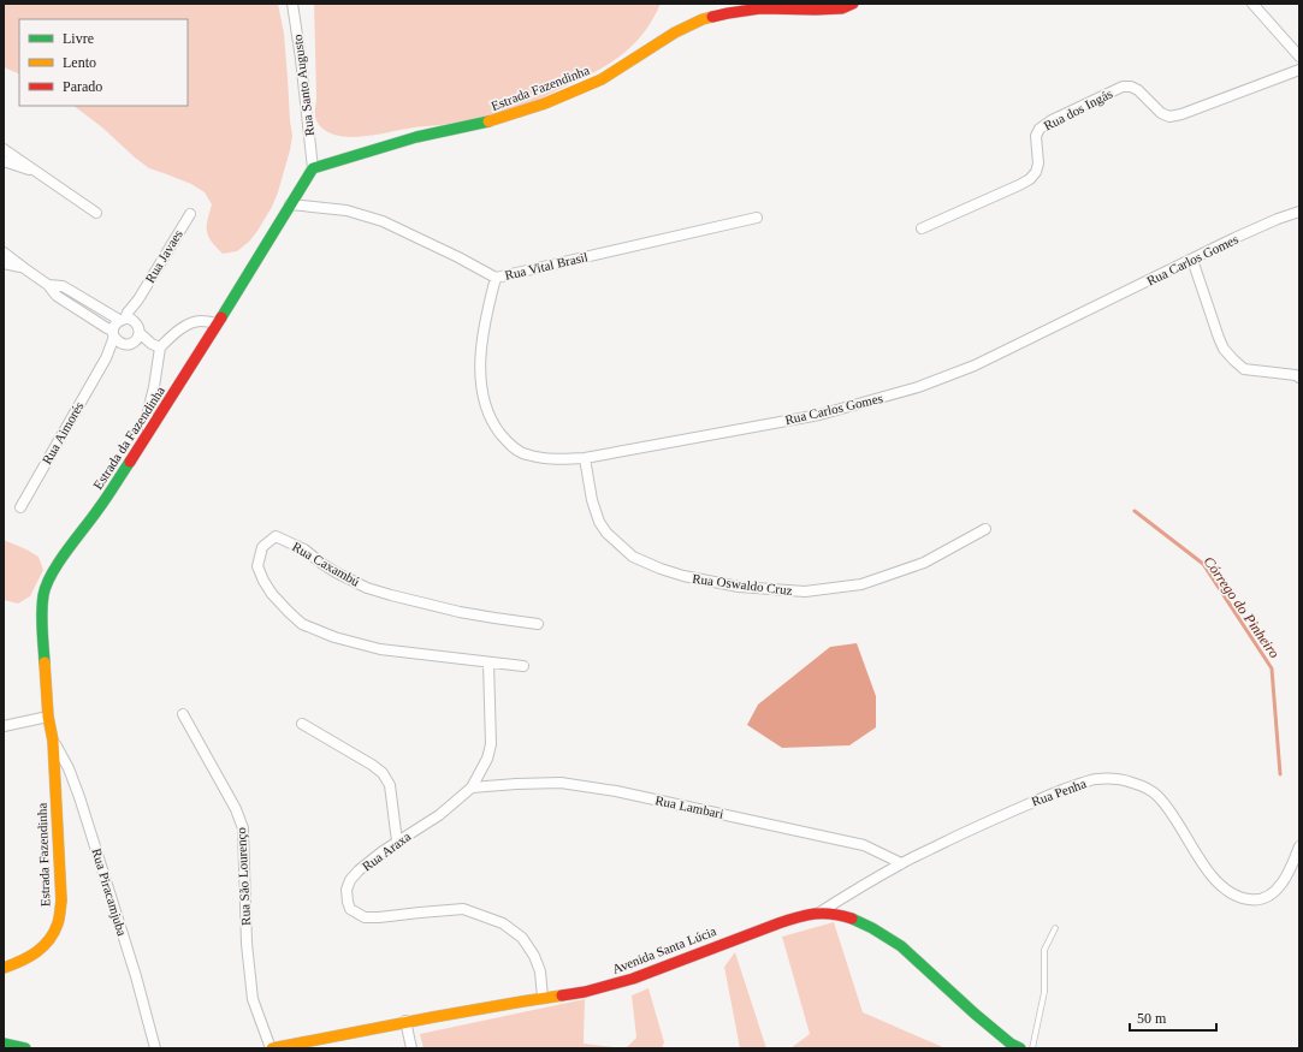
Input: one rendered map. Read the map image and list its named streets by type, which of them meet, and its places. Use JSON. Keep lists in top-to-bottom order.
{
  "streets": {
    "street": [
      "Rua Santo Augusto",
      "Estrada Fazendinha",
      "Rua dos Ingás",
      "Rua Javaes",
      "Rua Carlos Gomes",
      "Rua Vital Brasil",
      "Rua Aimorés",
      "Estrada da Fazendinha",
      "Rua Caxambú",
      "Rua Oswaldo Cruz",
      "Rua Penha",
      "Rua Lambari",
      "Rua Araxa",
      "Rua São Lourenço",
      "Rua Piracamjuba",
      "Avenida Santa Lúcia"
    ]
  },
  "crossings": [
    ["Rua Santo Augusto", "Estrada Fazendinha"],
    ["Rua Santo Augusto", "Estrada da Fazendinha"],
    ["Estrada Fazendinha", "Estrada da Fazendinha"],
    ["Estrada Fazendinha", "Rua Piracamjuba"],
    ["Rua Javaes", "Rua Aimorés"],
    ["Rua Carlos Gomes", "Rua Vital Brasil"],
    ["Rua Carlos Gomes", "Rua Oswaldo Cruz"],
    ["Rua Vital Brasil", "Estrada da Fazendinha"],
    ["Estrada da Fazendinha", "Rua Piracamjuba"],
    ["Rua Caxambú", "Rua Araxa"],
    ["Rua Penha", "Rua Lambari"],
    ["Rua Penha", "Avenida Santa Lúcia"],
    ["Rua Lambari", "Rua Araxa"],
    ["Rua Araxa", "Avenida Santa Lúcia"],
    ["Rua São Lourenço", "Avenida Santa Lúcia"]
  ],
  "water": ["Córrego do Pinheiro"],
  "legend": ["Livre", "Lento", "Parado"],
  "scale_bar": "50 m"
}
